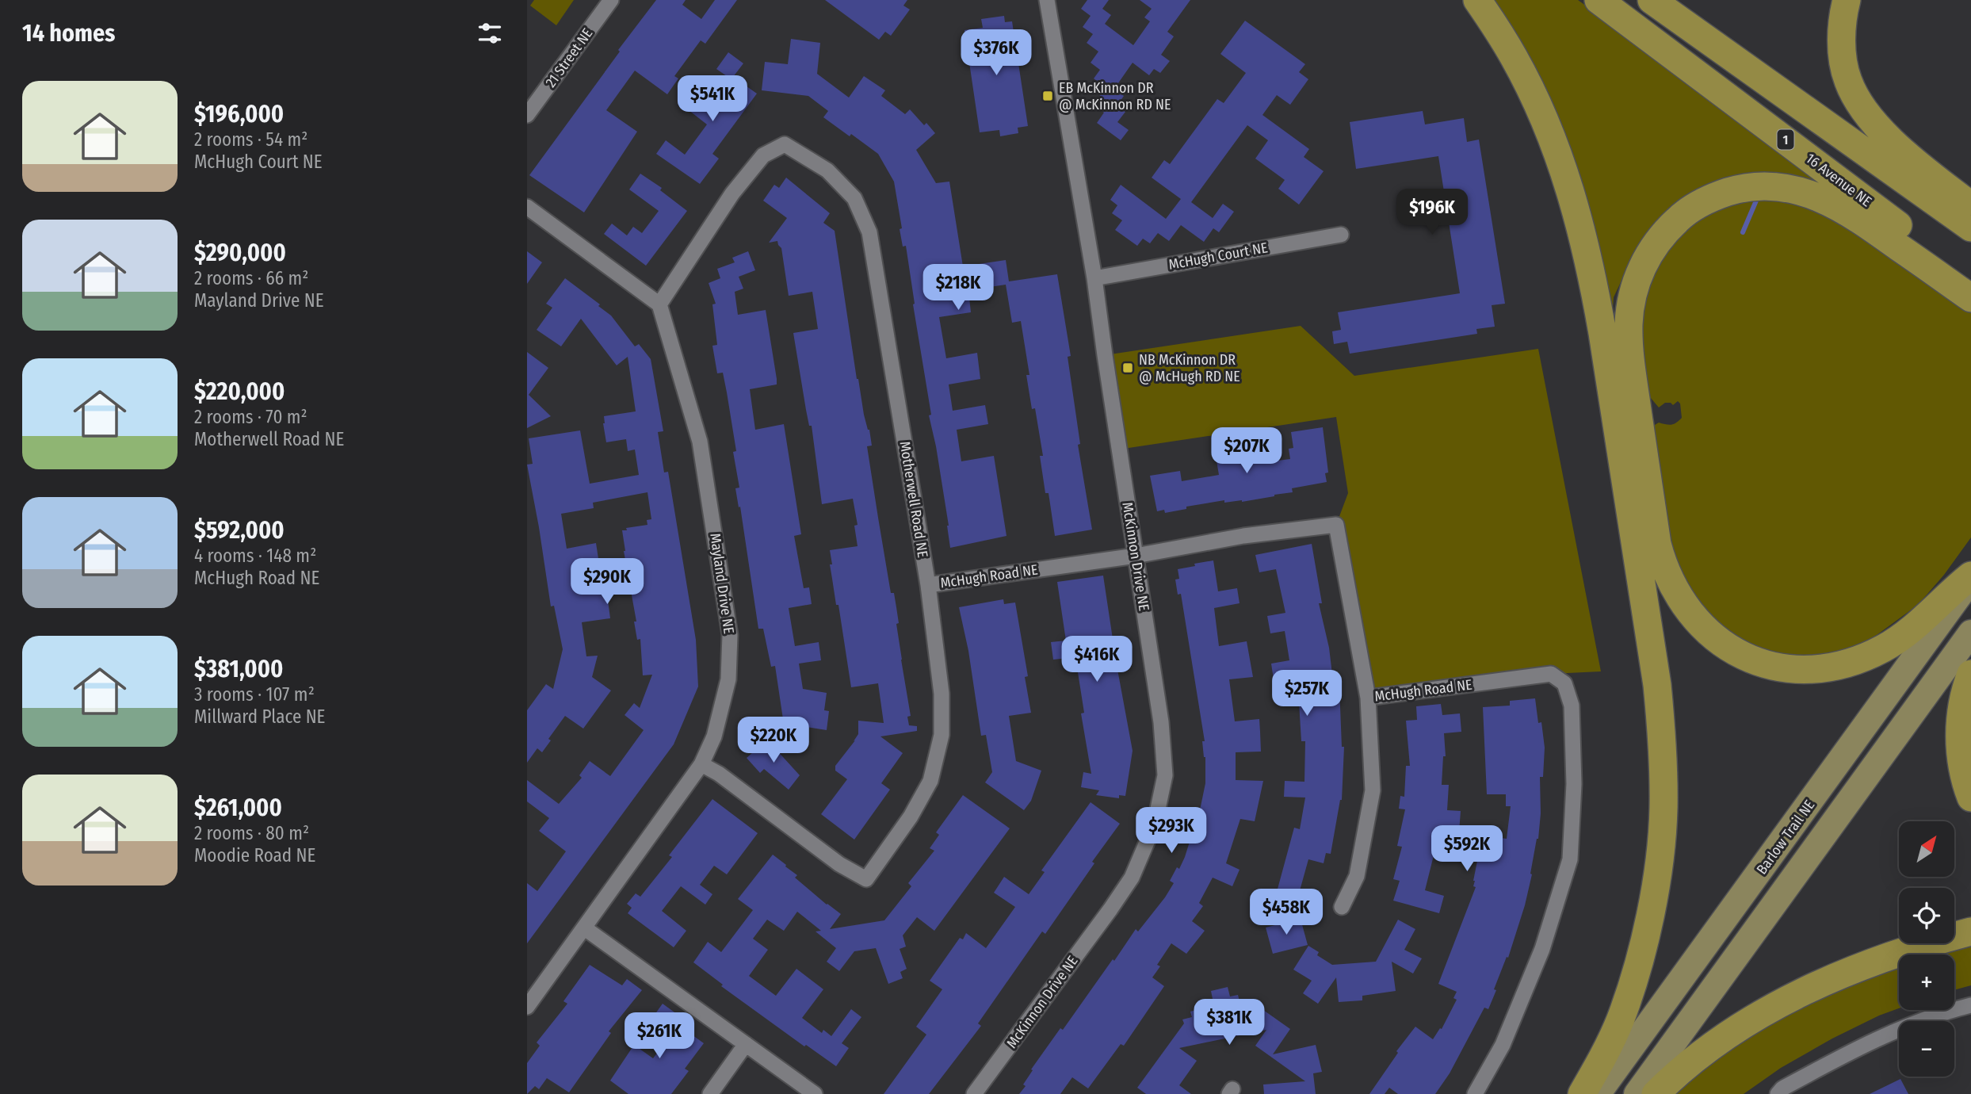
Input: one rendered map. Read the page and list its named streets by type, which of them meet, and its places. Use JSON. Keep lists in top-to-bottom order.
{
  "streets": {
    "highway": ["1", "16 Avenue NE"],
    "main road": ["Barlow Trail NE"],
    "street": [
      "21 Street NE",
      "McHugh Court NE",
      "Motherwell Road NE",
      "McKinnon Drive NE",
      "McHugh Road NE",
      "Mayland Drive NE"
    ]
  },
  "crossings": [
    ["McHugh Court NE", "McKinnon Drive NE"],
    ["Motherwell Road NE", "McHugh Road NE"],
    ["Motherwell Road NE", "Mayland Drive NE"],
    ["McKinnon Drive NE", "McHugh Road NE"]
  ],
  "places": {
    "transit": ["EB McKinnon DR @ McKinnon RD NE", "NB McKinnon DR @ McHugh RD NE"]
  },
  "north": "top right",
  "page": {
    "heading": "14 homes",
    "price": [
      "$376K",
      "$541K",
      "$196K",
      "$218K",
      "$207K",
      "$290K",
      "$416K",
      "$257K",
      "$220K",
      "$293K",
      "$592K",
      "$458K",
      "$381K",
      "$261K"
    ],
    "list": [
      {
        "name": "$196,000",
        "note": "2 rooms · 54 m² · McHugh Court NE"
      },
      {
        "name": "$290,000",
        "note": "2 rooms · 66 m² · Mayland Drive NE"
      },
      {
        "name": "$220,000",
        "note": "2 rooms · 70 m² · Motherwell Road NE"
      },
      {
        "name": "$592,000",
        "note": "4 rooms · 148 m² · McHugh Road NE"
      },
      {
        "name": "$381,000",
        "note": "3 rooms · 107 m² · Millward Place NE"
      },
      {
        "name": "$261,000",
        "note": "2 rooms · 80 m² · Moodie Road NE"
      }
    ],
    "map_buttons": ["+", "−"]
  }
}
